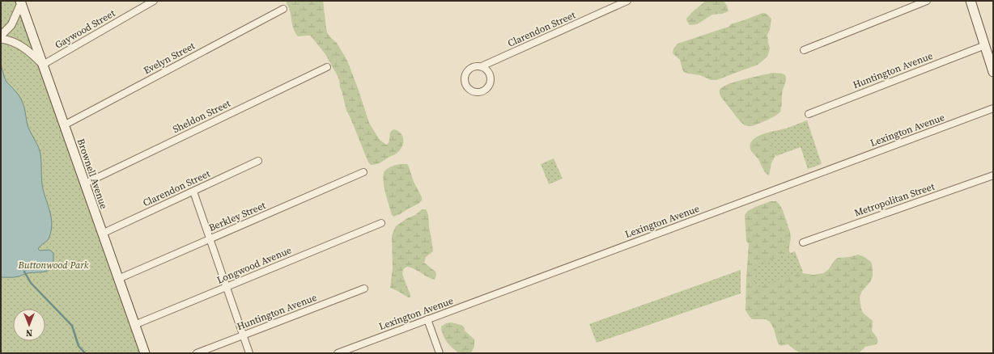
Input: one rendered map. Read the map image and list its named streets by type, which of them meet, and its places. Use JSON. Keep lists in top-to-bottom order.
{
  "streets": {
    "main road": ["Brownell Avenue"],
    "street": [
      "Gaywood Street",
      "Clarendon Street",
      "Evelyn Street",
      "Huntington Avenue",
      "Sheldon Street",
      "Lexington Avenue",
      "Metropolitan Street",
      "Berkley Street",
      "Longwood Avenue"
    ]
  },
  "crossings": [
    ["Gaywood Street", "Brownell Avenue"],
    ["Clarendon Street", "Brownell Avenue"],
    ["Evelyn Street", "Brownell Avenue"],
    ["Sheldon Street", "Brownell Avenue"],
    ["Brownell Avenue", "Berkley Street"],
    ["Brownell Avenue", "Longwood Avenue"]
  ],
  "parks": ["Buttonwood Park"],
  "north": "bottom"
}
